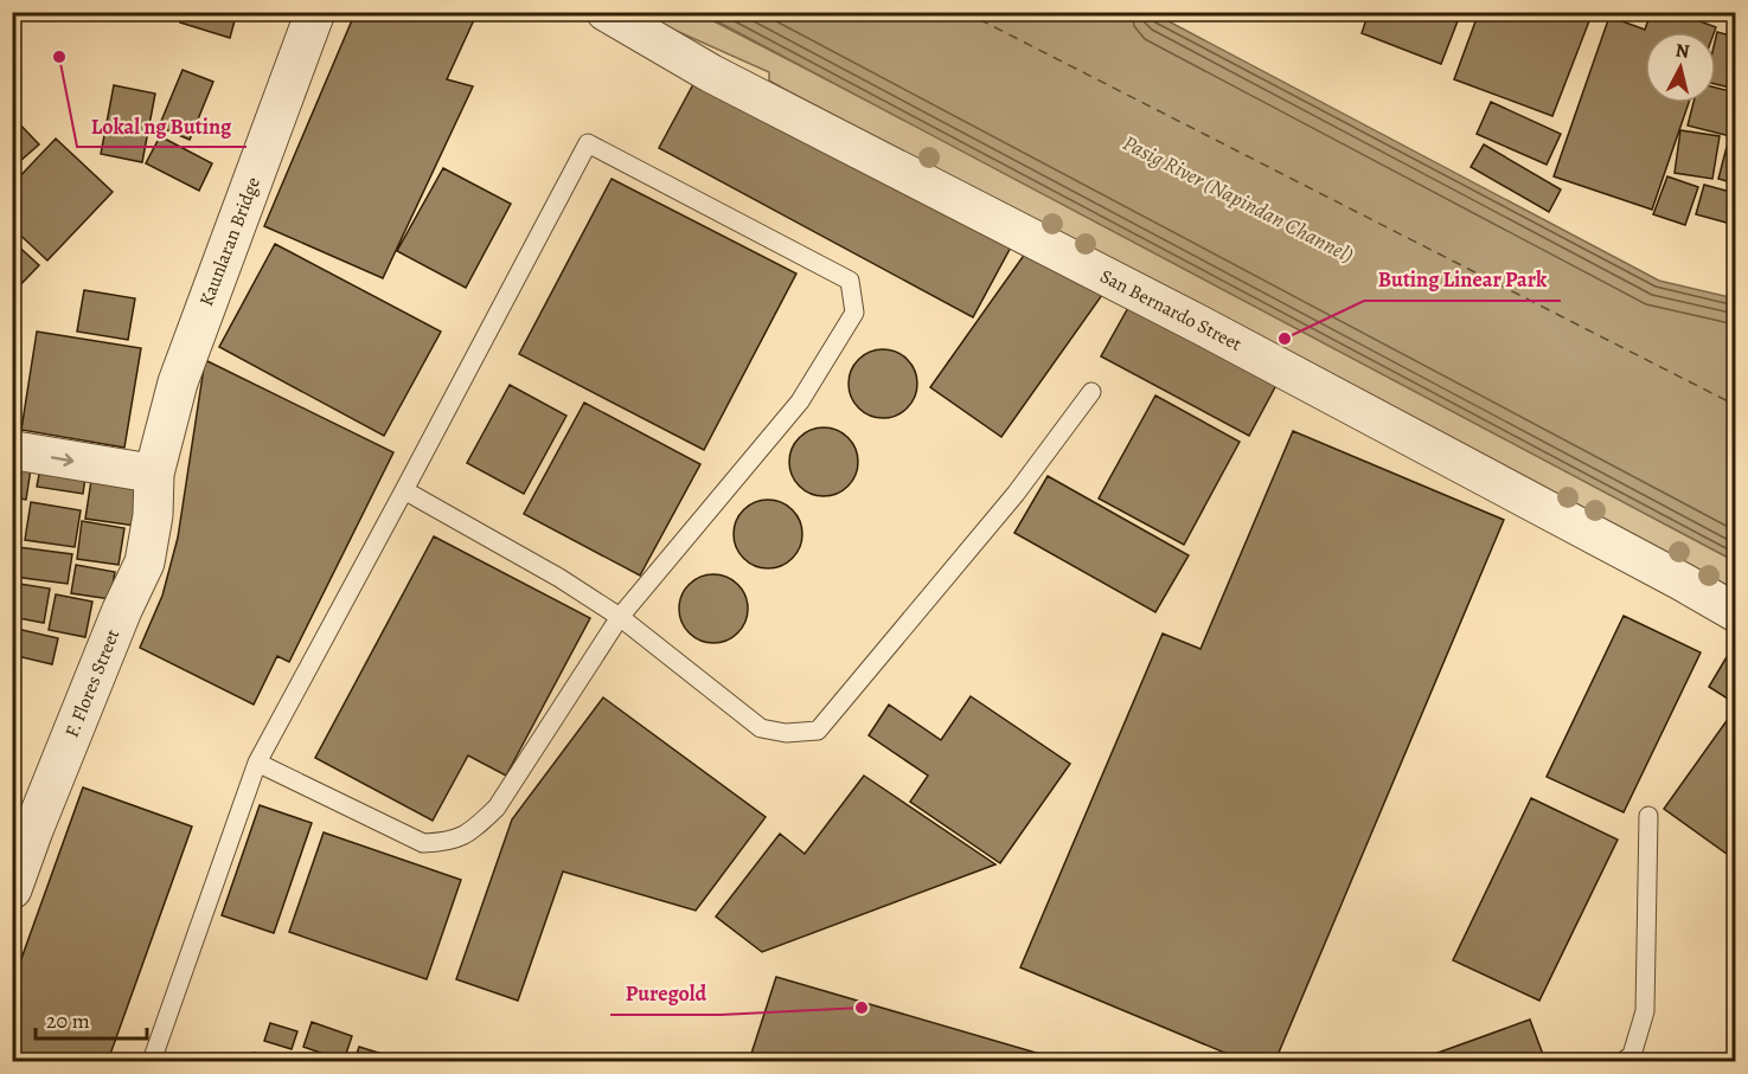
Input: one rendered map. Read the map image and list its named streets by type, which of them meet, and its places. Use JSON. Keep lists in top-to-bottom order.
{
  "streets": {
    "street": ["Kaunlaran Bridge", "San Bernardo Street", "F. Flores Street"]
  },
  "crossings": [
    ["Kaunlaran Bridge", "F. Flores Street"]
  ],
  "water": ["Pasig River (Napindan Channel)"],
  "places": ["Lokal ng Buting", "Buting Linear Park", "Puregold"],
  "scale_bar": "20 m",
  "north": "top"
}
